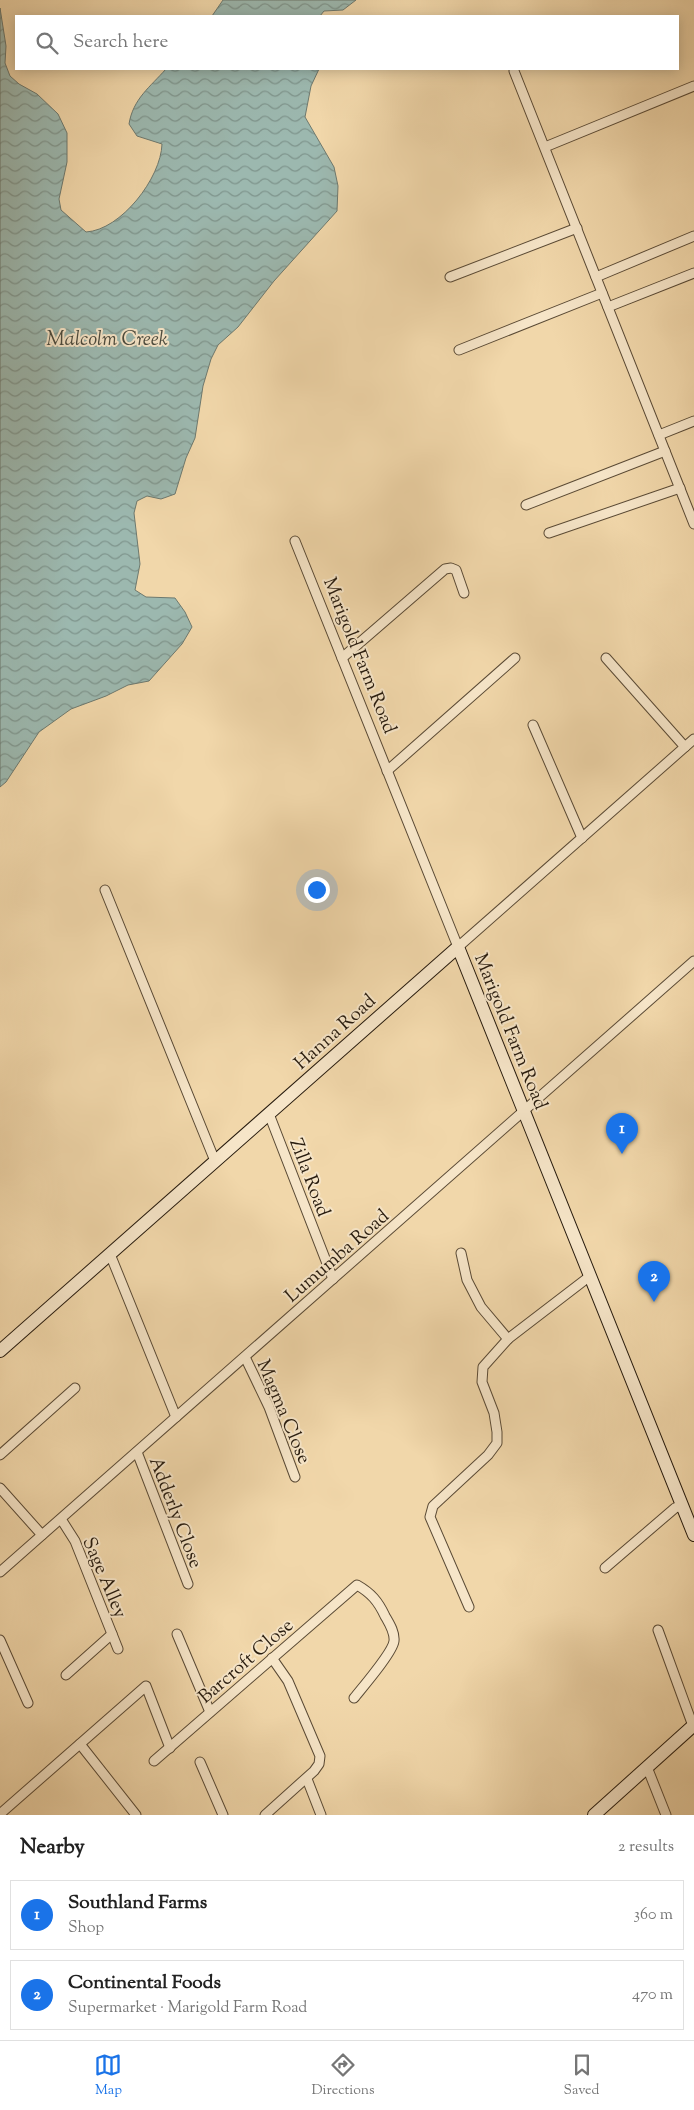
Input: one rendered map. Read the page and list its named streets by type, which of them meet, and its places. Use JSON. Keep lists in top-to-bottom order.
{
  "streets": {
    "street": [
      "Marigold Farm Road",
      "Hanna Road",
      "Zilla Road",
      "Lumumba Road",
      "Magma Close",
      "Adderly Close",
      "Sage Alley",
      "Barcroft Close"
    ]
  },
  "crossings": [
    ["Marigold Farm Road", "Hanna Road"],
    ["Marigold Farm Road", "Lumumba Road"],
    ["Hanna Road", "Zilla Road"],
    ["Zilla Road", "Lumumba Road"],
    ["Lumumba Road", "Magma Close"],
    ["Lumumba Road", "Adderly Close"],
    ["Lumumba Road", "Sage Alley"]
  ],
  "water": ["Malcolm Creek"],
  "page": {
    "search": "Search here",
    "pins": ["1", "2"],
    "heading": ["Nearby", "2 results"],
    "list": [
      {
        "mark": "1",
        "name": "Southland Farms",
        "note": "Shop",
        "value": "360 m"
      },
      {
        "mark": "2",
        "name": "Continental Foods",
        "note": "Supermarket · Marigold Farm Road",
        "value": "470 m"
      }
    ],
    "nav": ["Map", "Directions", "Saved"]
  }
}
